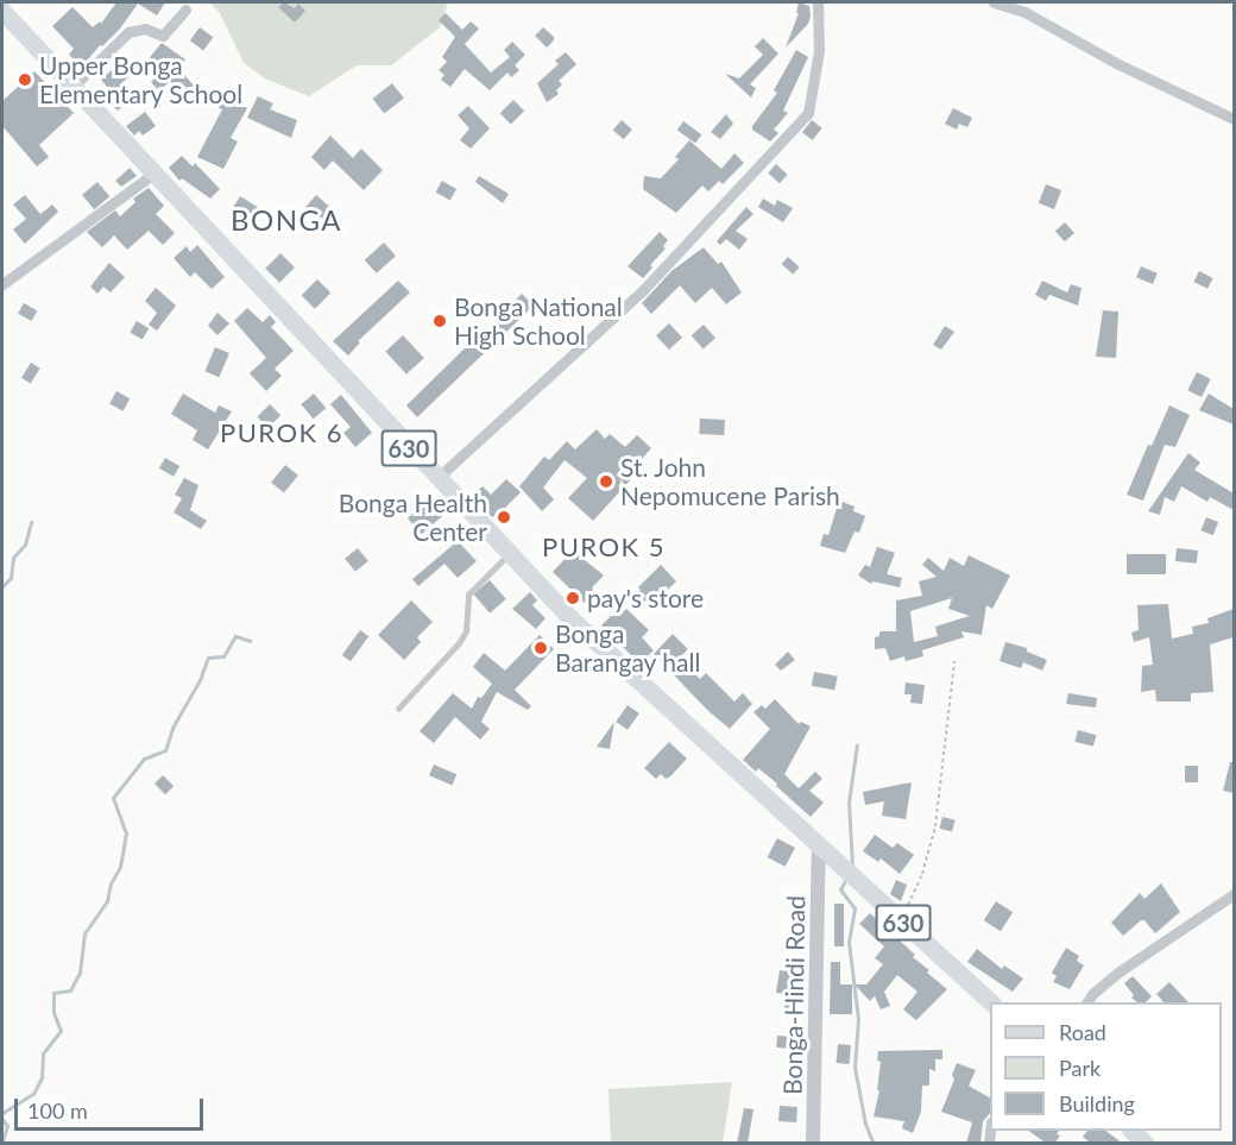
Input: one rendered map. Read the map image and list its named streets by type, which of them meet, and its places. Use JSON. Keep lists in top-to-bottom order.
{
  "streets": {
    "main road": ["630"],
    "street": ["Bonga-Hindi Road"]
  },
  "crossings": [
    ["630", "Bonga-Hindi Road"]
  ],
  "districts": ["BONGA", "PUROK 6", "PUROK 5"],
  "places": [
    "Upper Bonga Elementary School",
    "Bonga National High School",
    "St. John Nepomucene Parish",
    "Bonga Health Center",
    "pay's store",
    "Bonga Barangay hall"
  ],
  "legend": ["Road", "Park", "Building"],
  "scale_bar": "100 m"
}
